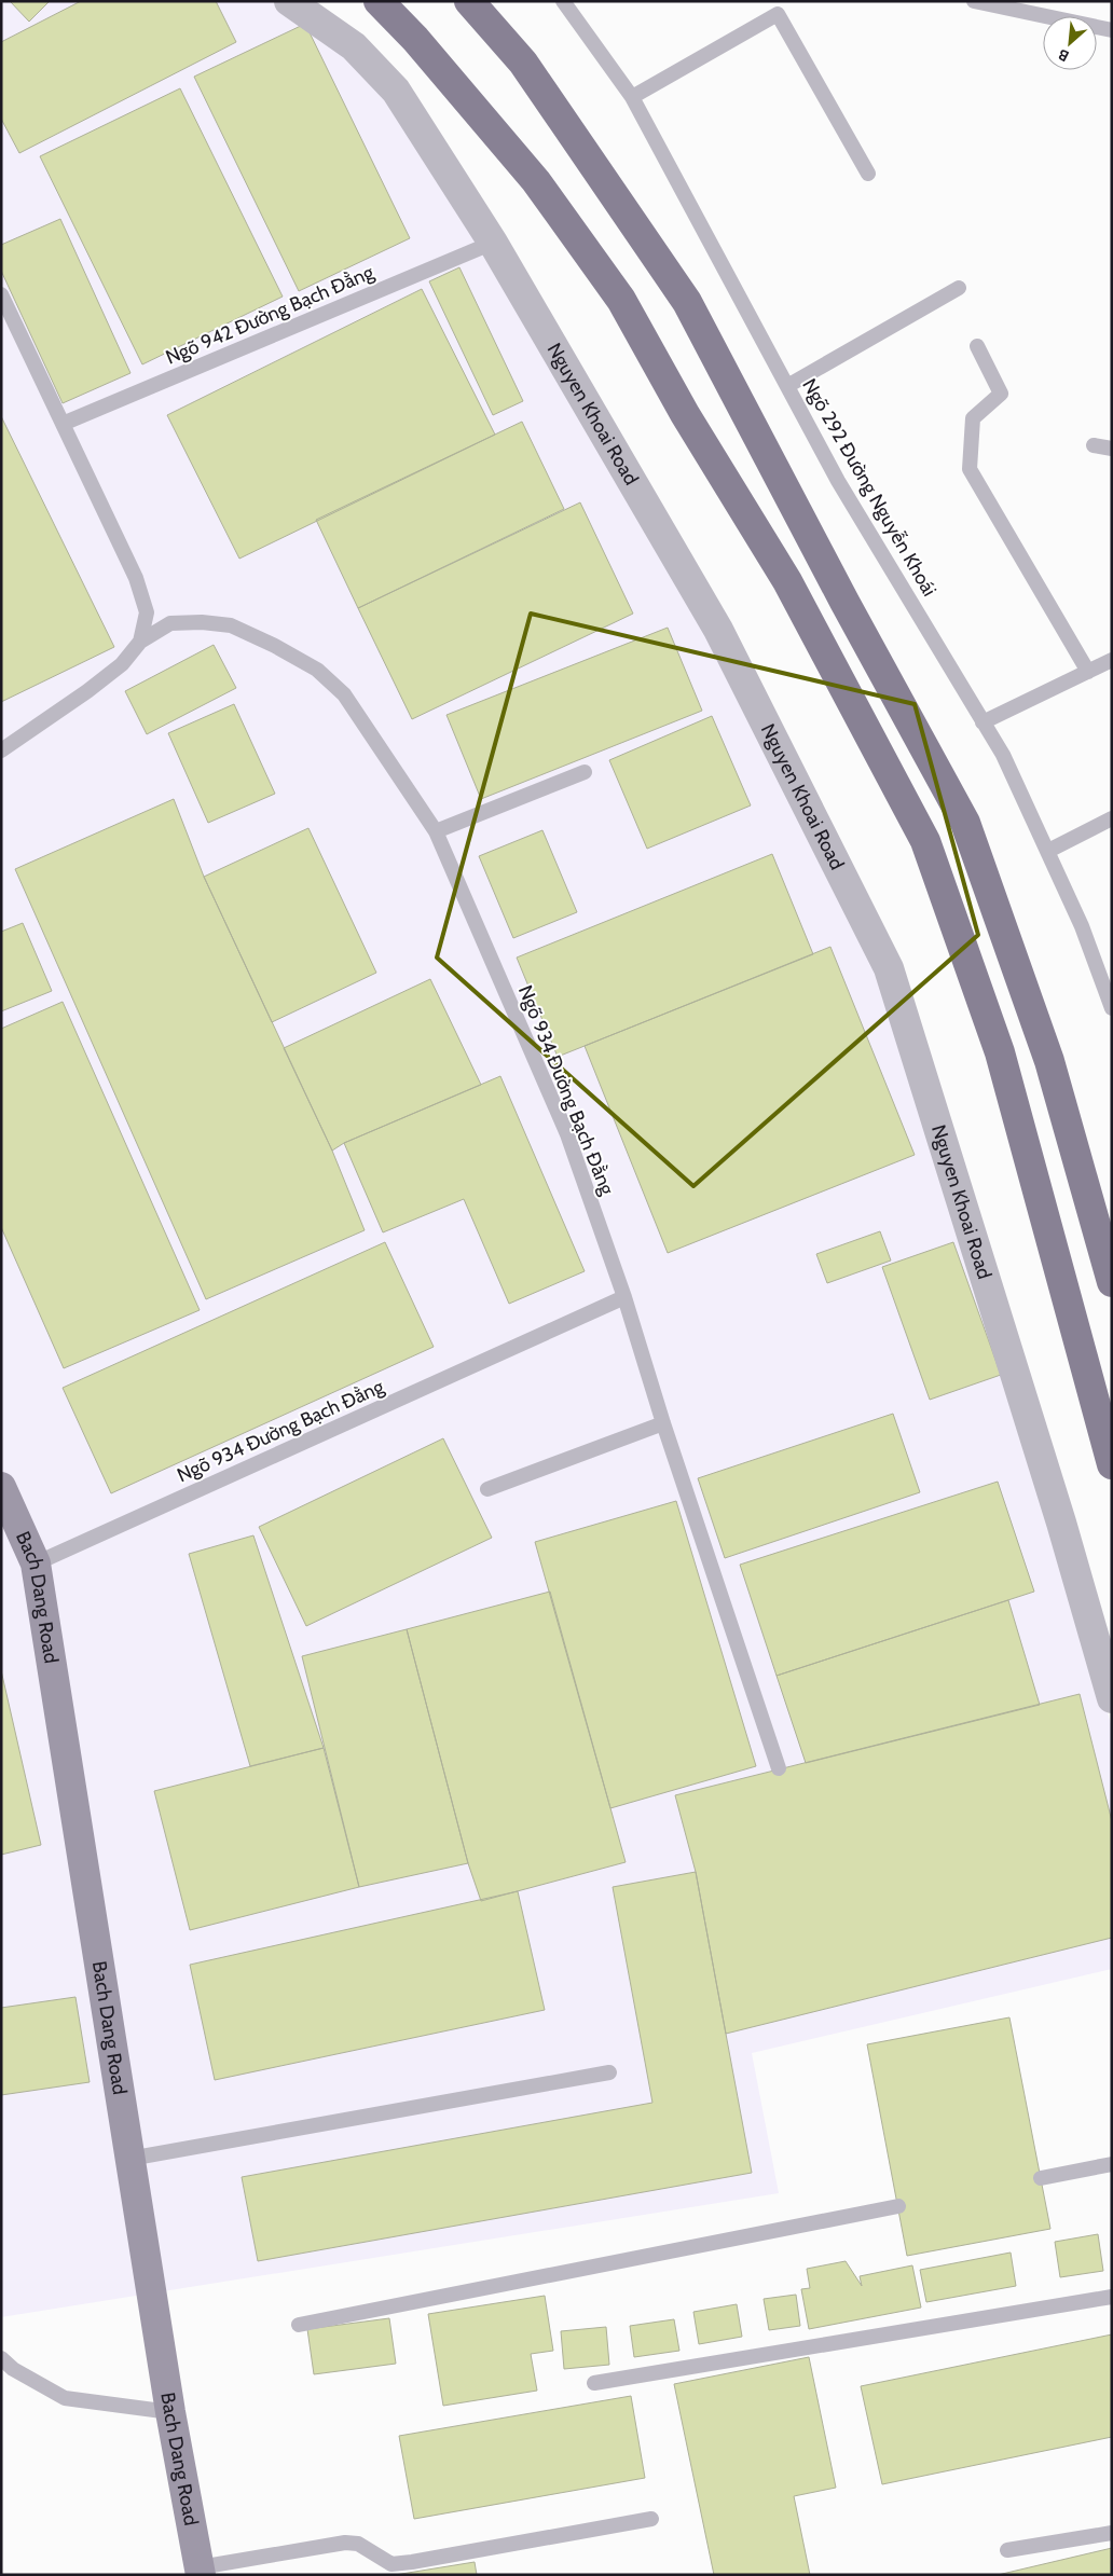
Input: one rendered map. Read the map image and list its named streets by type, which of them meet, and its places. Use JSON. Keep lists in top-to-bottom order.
{
  "streets": {
    "street": ["Nguyen Khoai Road", "Bach Dang Road"],
    "lane": ["Ngõ 942 Đường Bạch Đằng", "Ngõ 292 Đường Nguyễn Khoái", "Ngõ 934 Đường Bạch Đằng"]
  },
  "crossings": [
    ["Ngõ 942 Đường Bạch Đằng", "Nguyen Khoai Road"],
    ["Ngõ 934 Đường Bạch Đằng", "Bach Dang Road"]
  ],
  "north": "bottom left"
}
